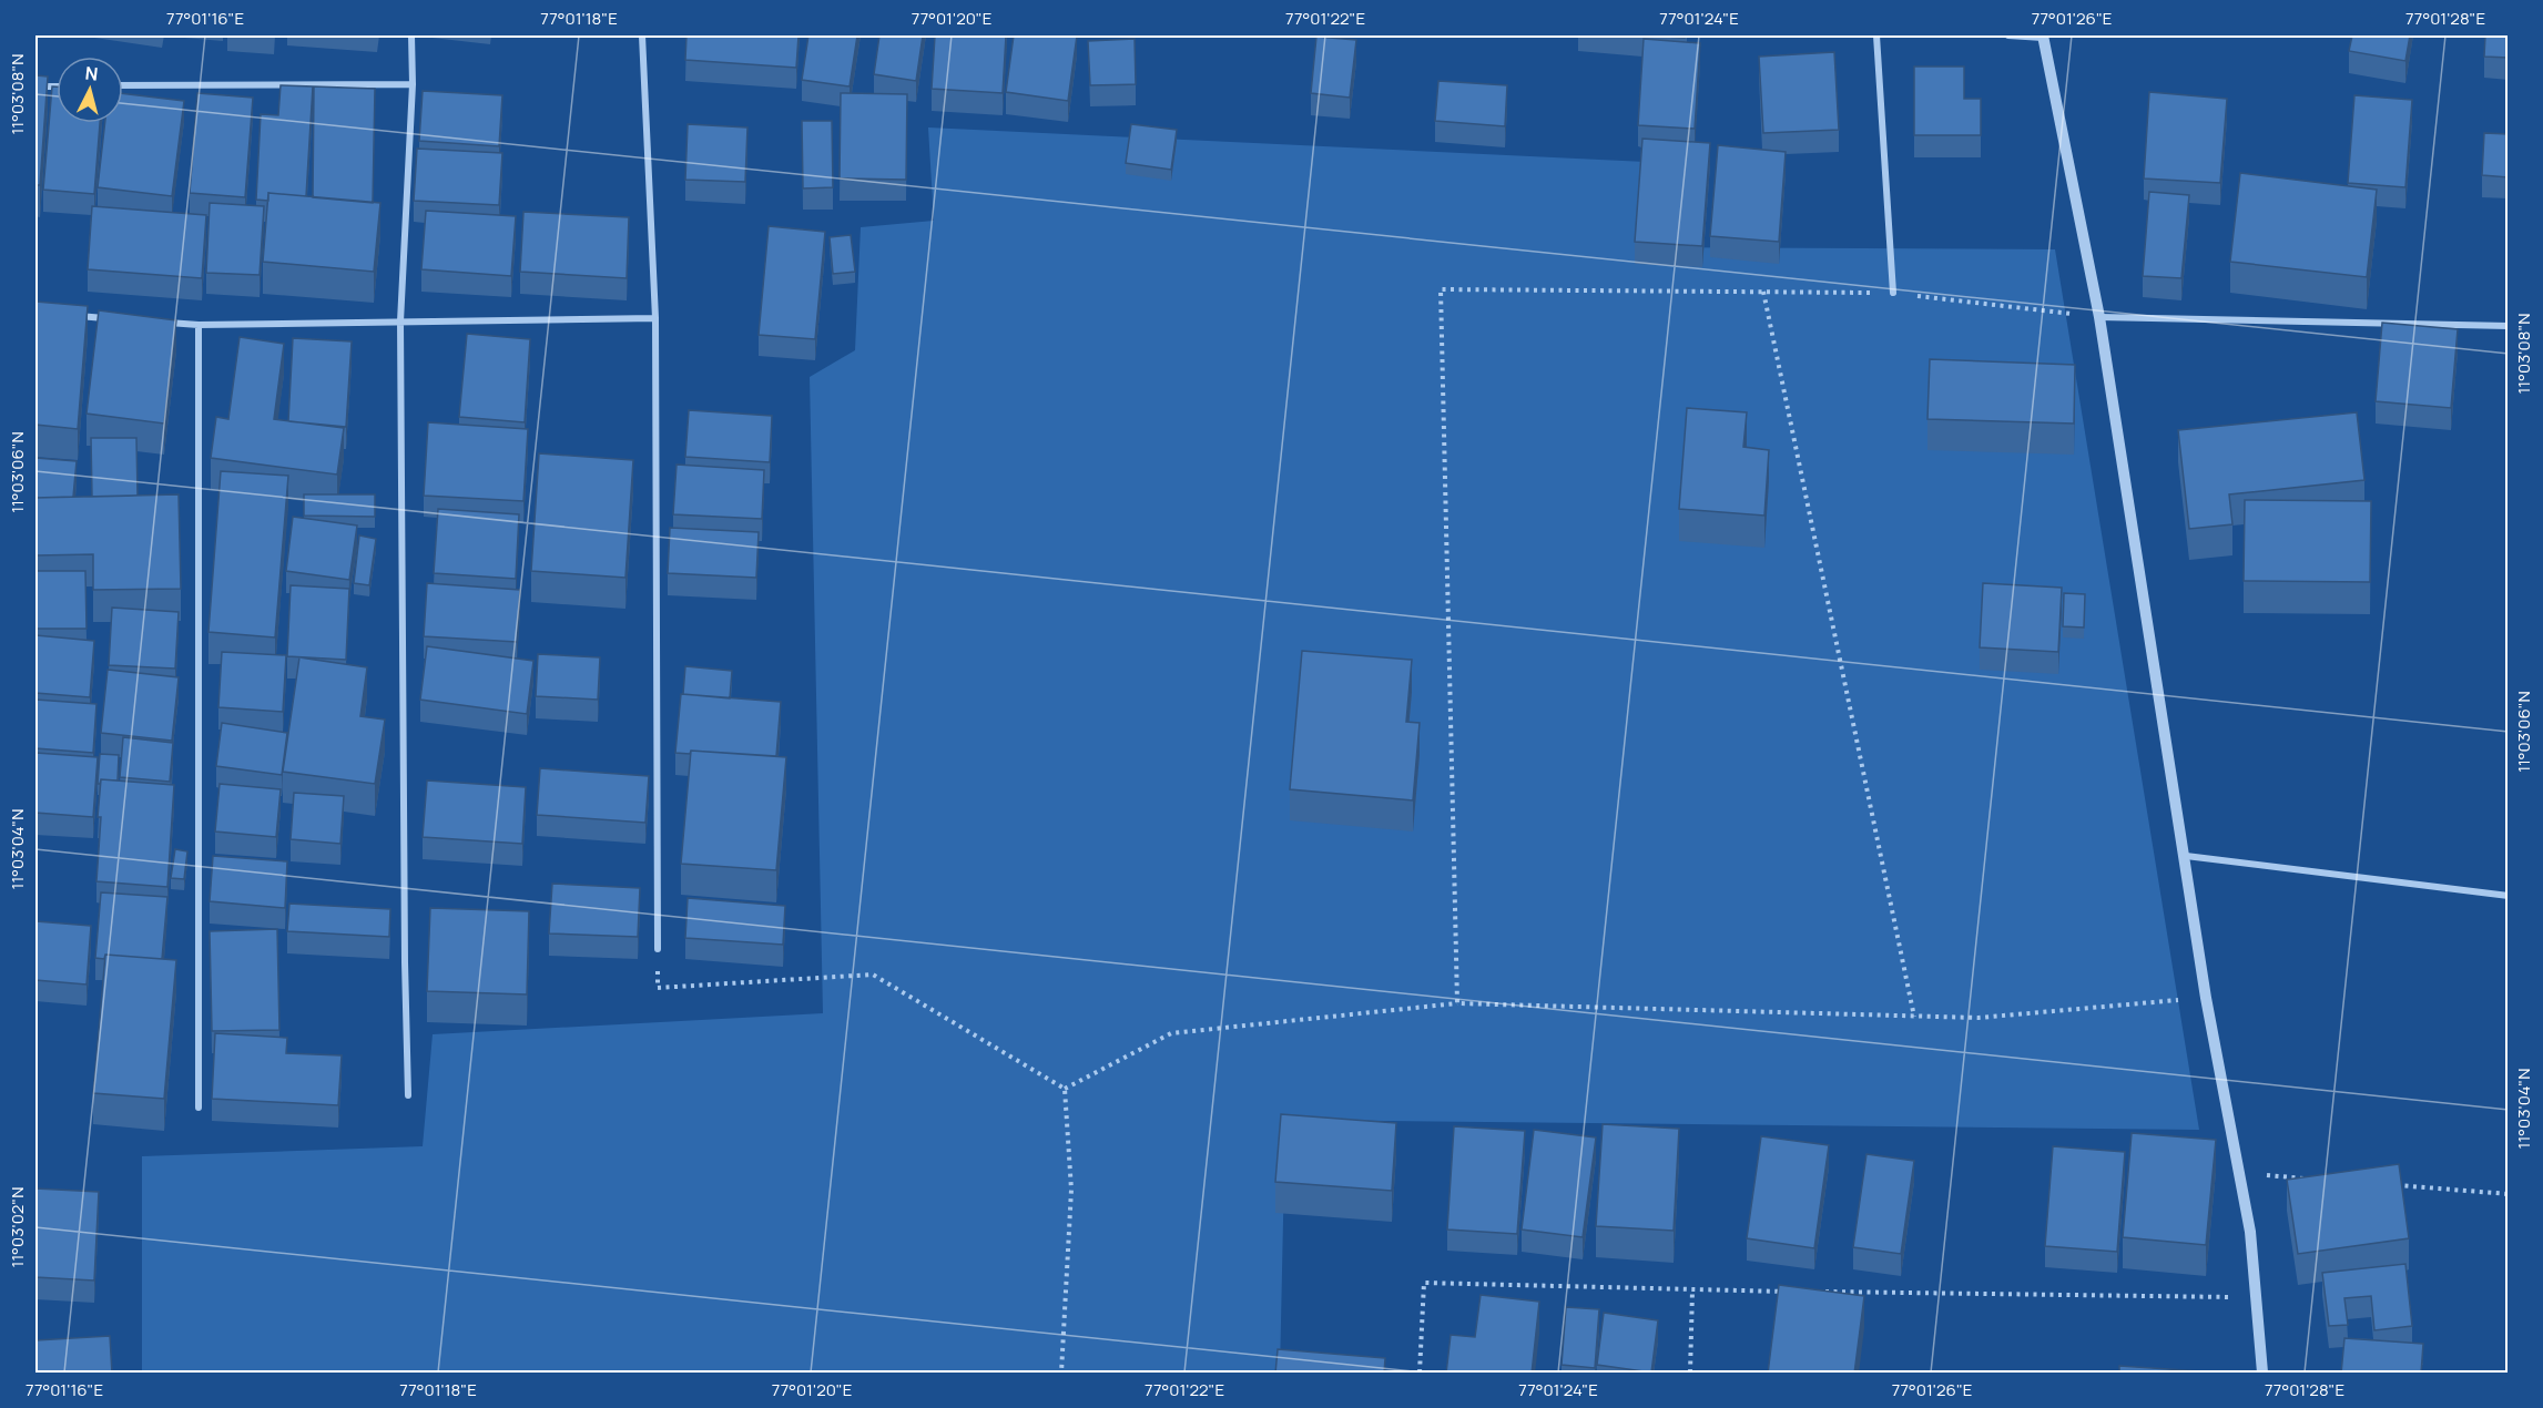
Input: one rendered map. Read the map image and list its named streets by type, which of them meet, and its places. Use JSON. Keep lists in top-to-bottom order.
{
  "north": "top",
  "coordinates": [
    "77°01'16\"E",
    "77°01'18\"E",
    "77°01'20\"E",
    "77°01'22\"E",
    "77°01'24\"E",
    "77°01'26\"E",
    "77°01'28\"E",
    "11°03'08\"N",
    "11°03'06\"N",
    "11°03'04\"N",
    "11°03'02\"N"
  ]
}
